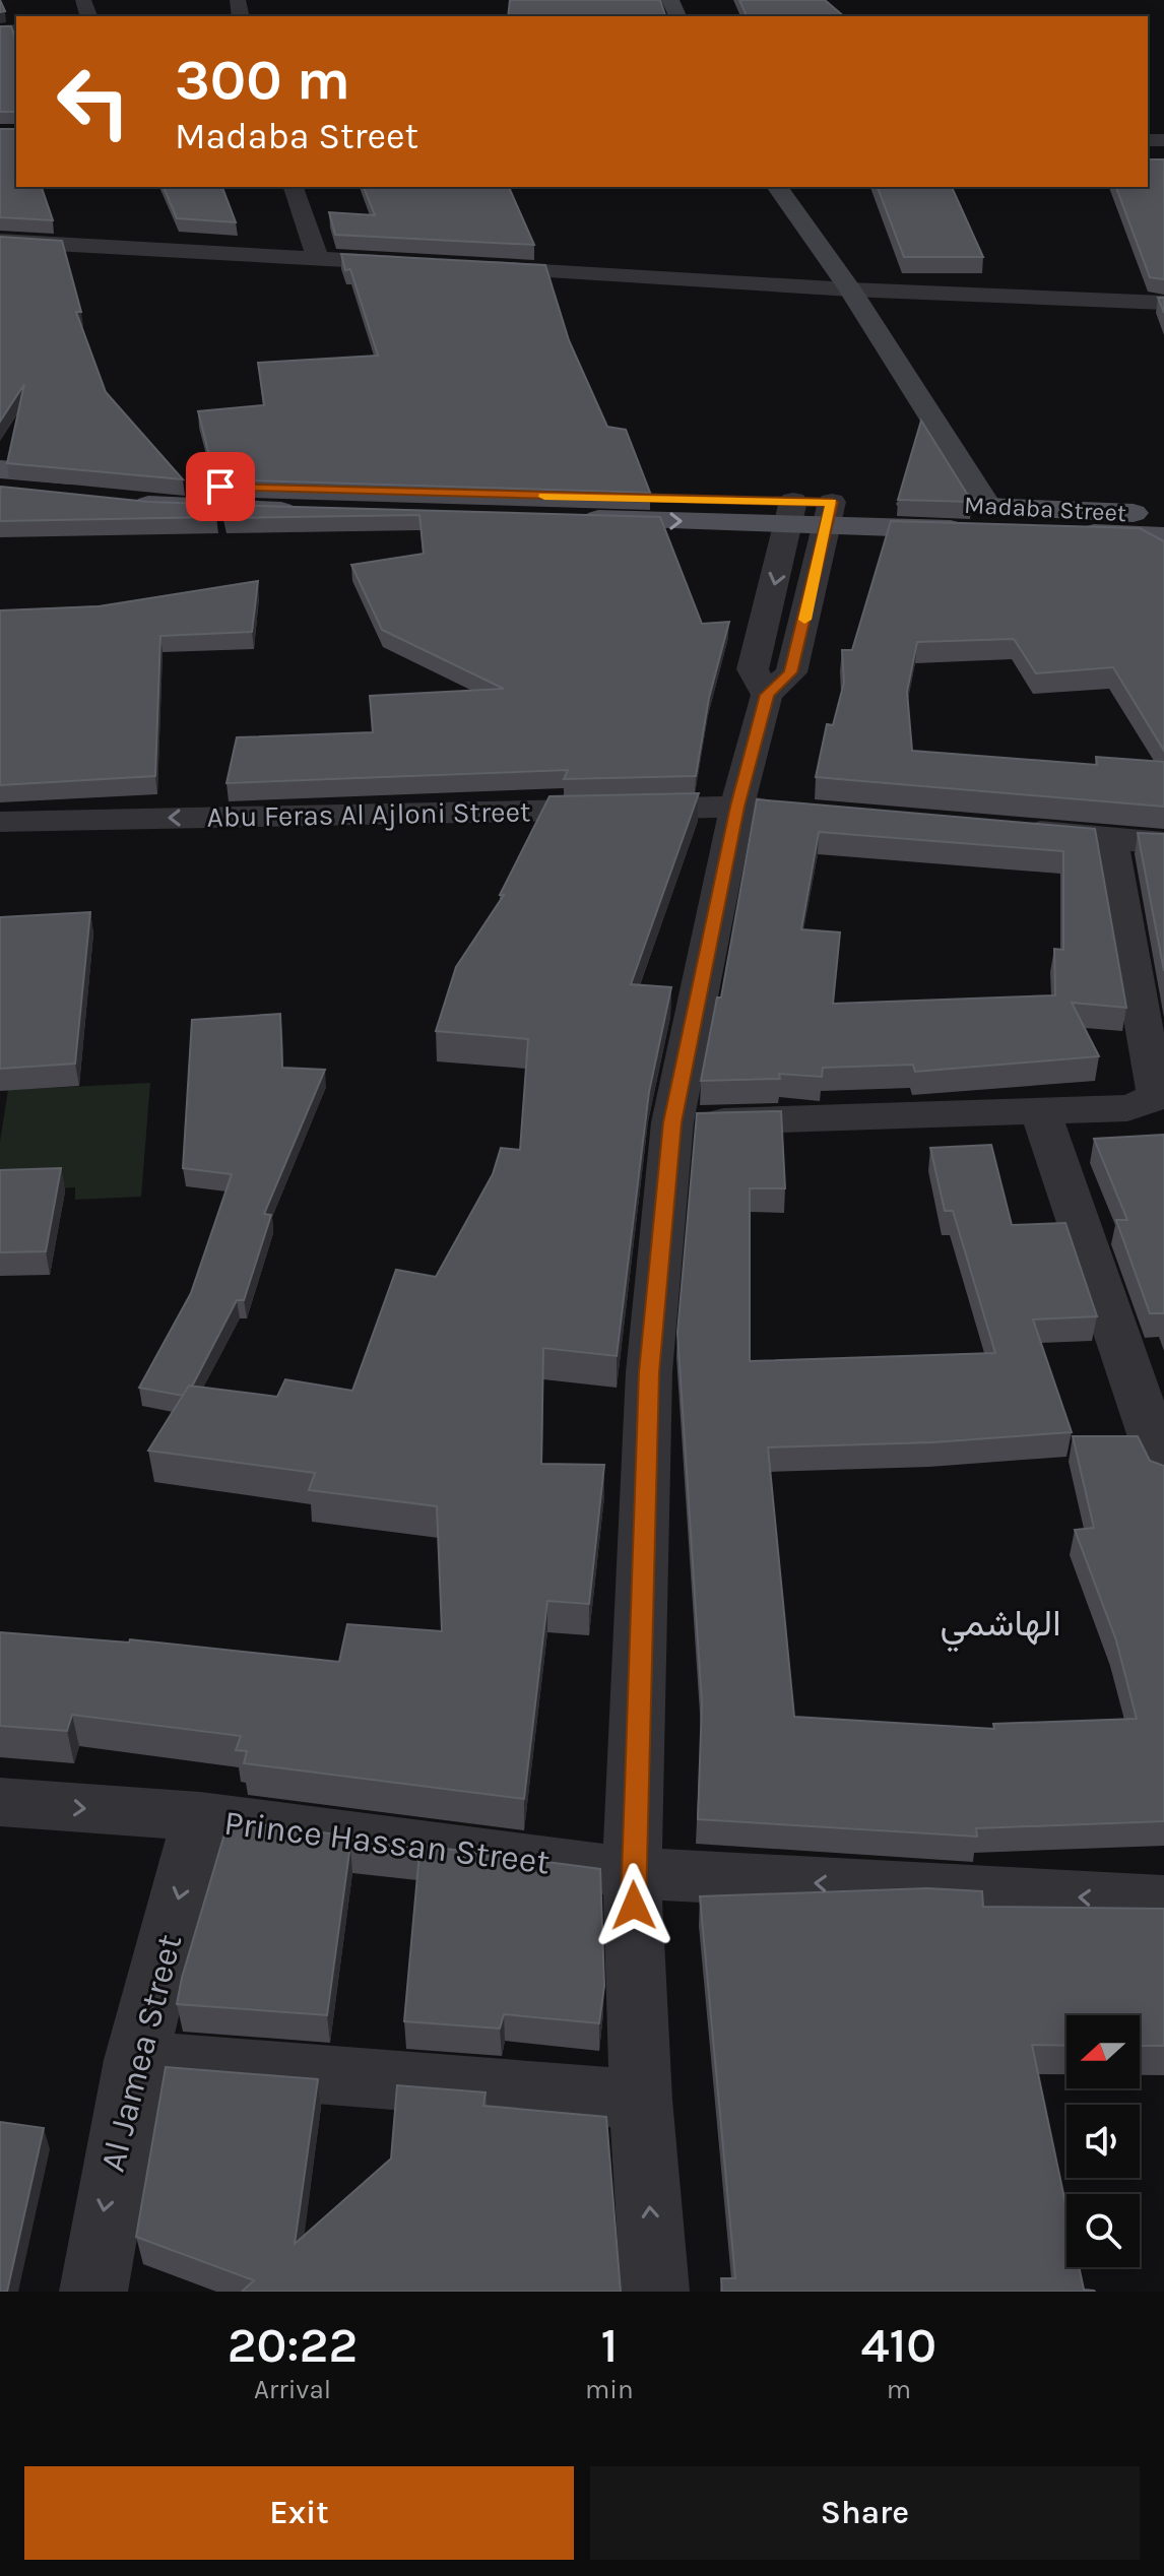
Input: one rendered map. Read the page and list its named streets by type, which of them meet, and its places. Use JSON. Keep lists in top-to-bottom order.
{
  "streets": {
    "main road": ["Madaba Street"],
    "street": ["Abu Feras Al Ajloni Street", "Prince Hassan Street", "Al Jamea Street"]
  },
  "crossings": [
    ["Prince Hassan Street", "Al Jamea Street"]
  ],
  "one_way": ["Abu Feras Al Ajloni Street", "Al Jamea Street"],
  "districts": ["الهاشمي"],
  "north": "left",
  "page": {
    "turn": ["300 m", "Madaba Street"],
    "eta": [
      "20:22",
      "Arrival",
      "1",
      "min",
      "410",
      "m"
    ],
    "buttons": ["Exit", "Share"]
  }
}
